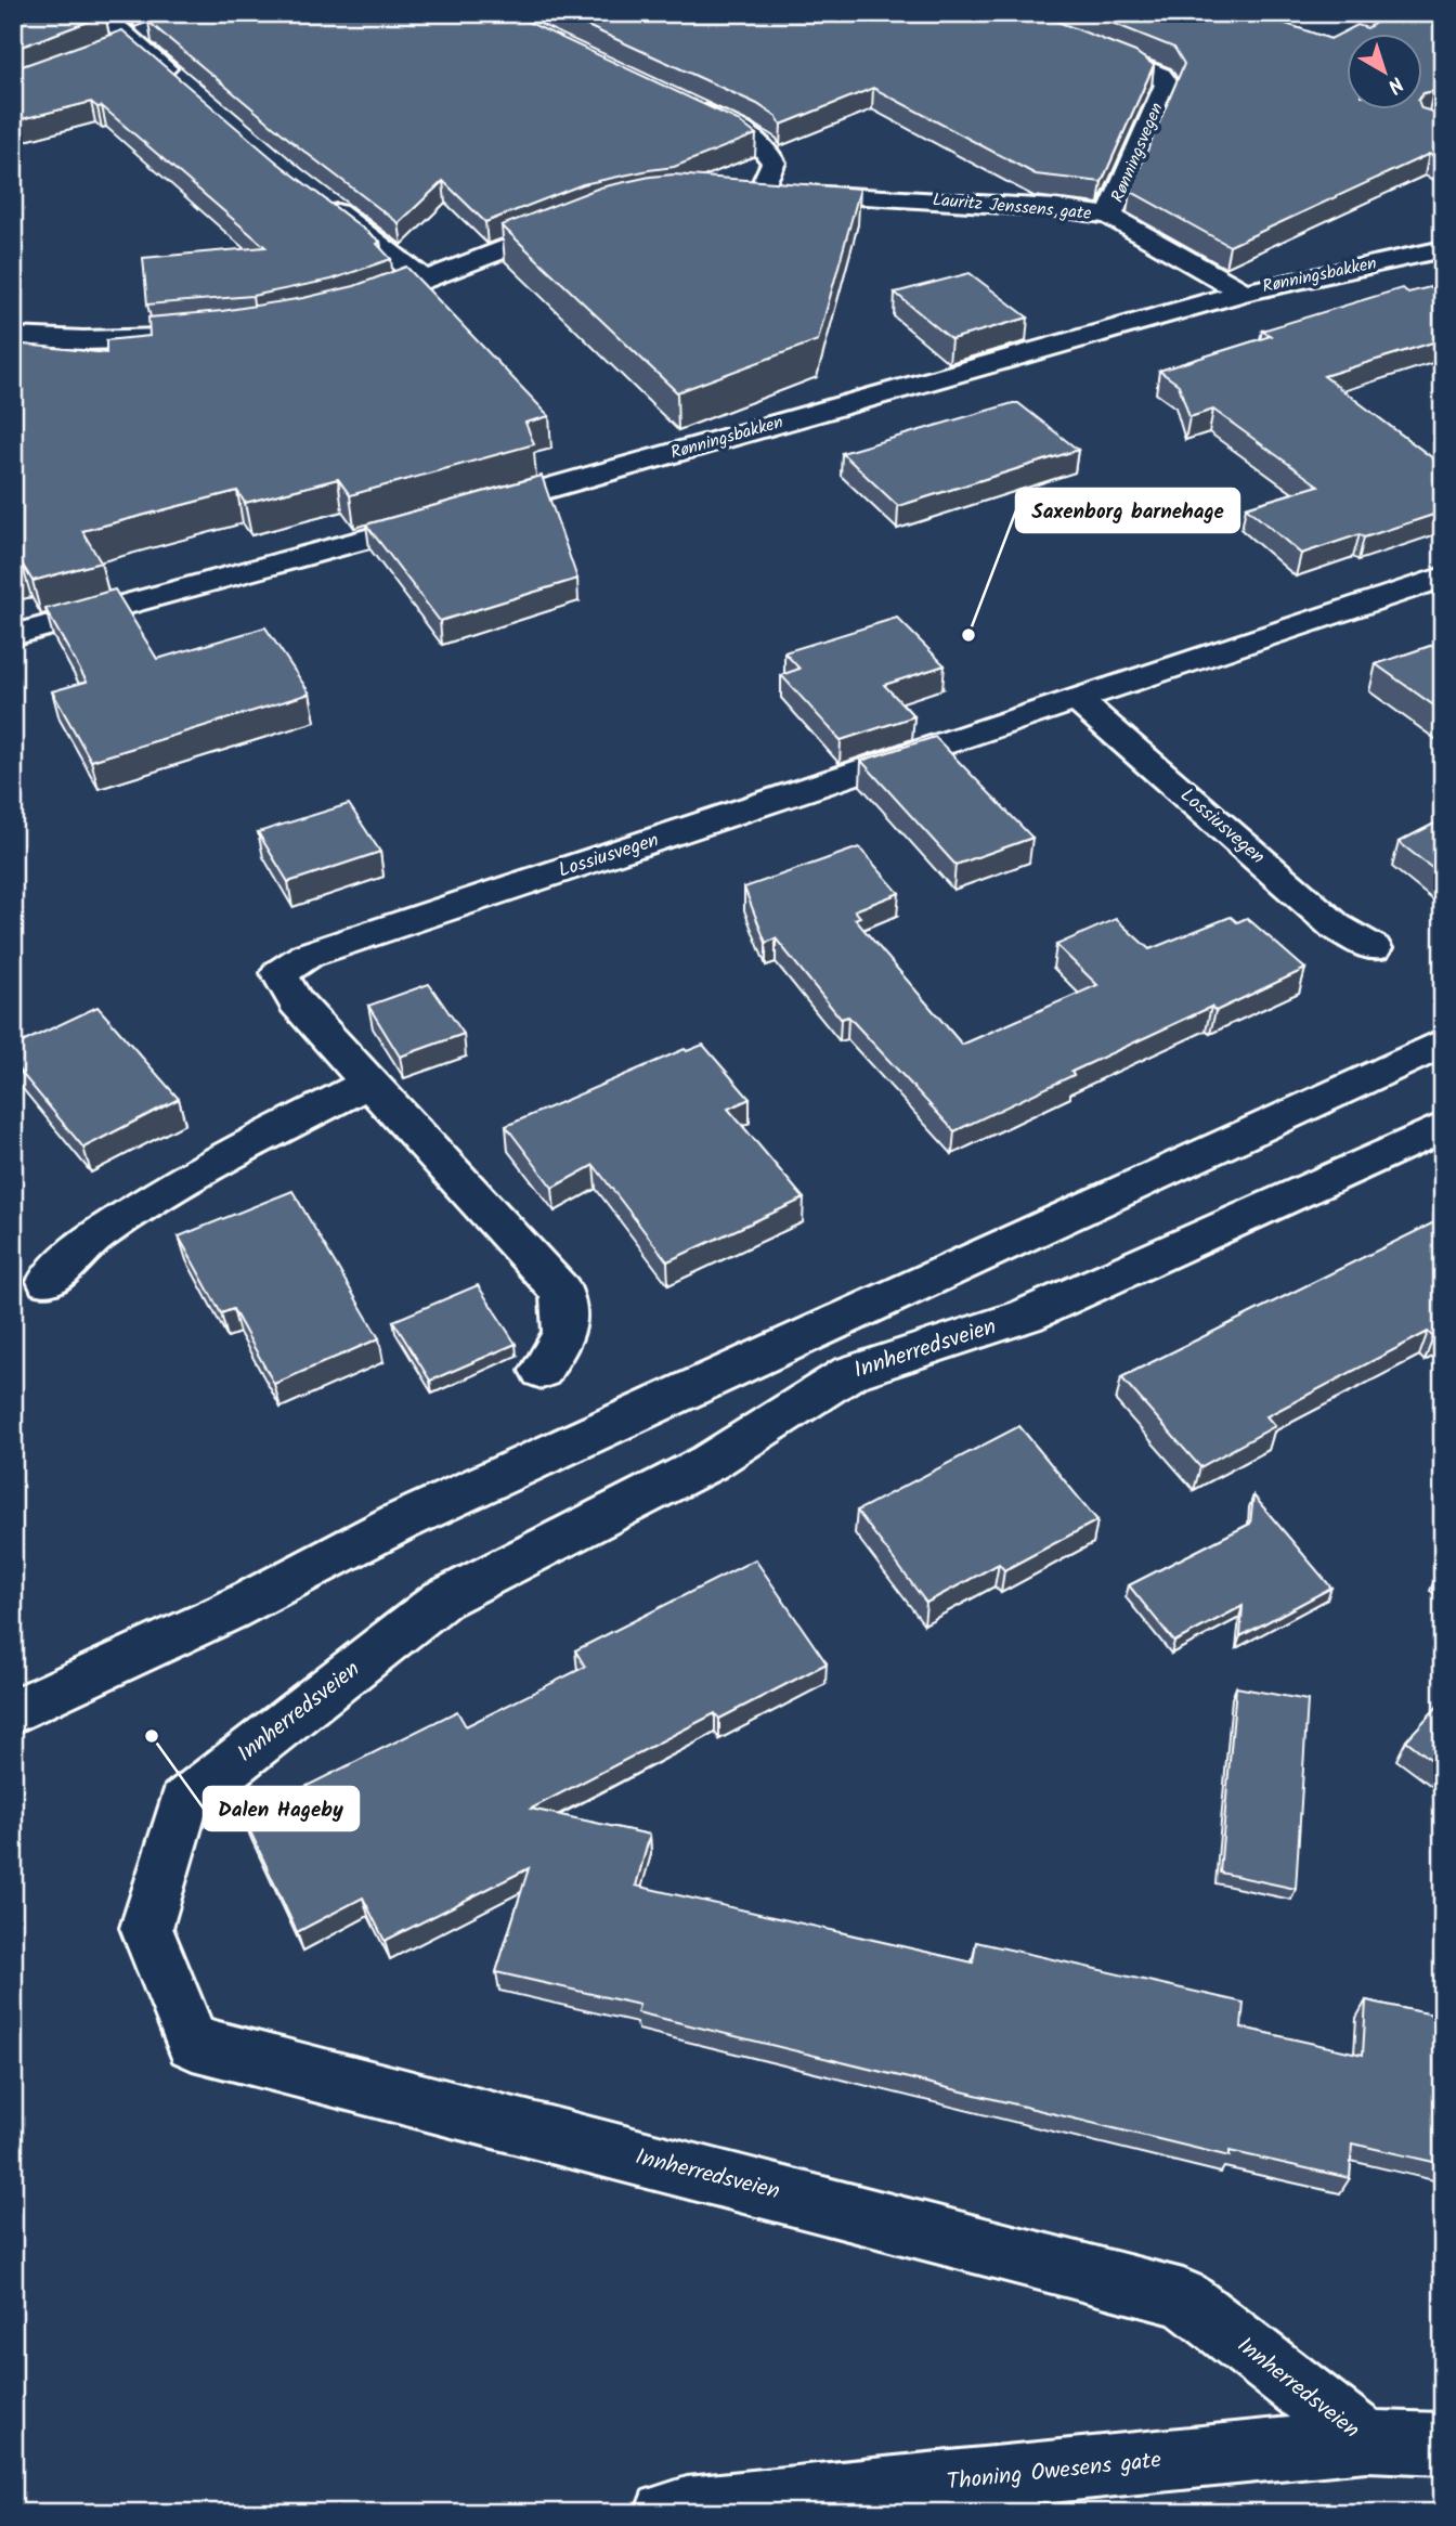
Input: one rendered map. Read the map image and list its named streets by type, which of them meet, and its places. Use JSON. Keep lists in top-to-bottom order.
{
  "streets": {
    "street": [
      "Rønningsvegen",
      "Lauritz Jenssens gate",
      "Rønningsbakken",
      "Lossiusvegen",
      "Innherredsveien",
      "Thoning Owesens gate"
    ]
  },
  "crossings": [
    ["Rønningsvegen", "Lauritz Jenssens gate"],
    ["Lauritz Jenssens gate", "Rønningsbakken"],
    ["Innherredsveien", "Thoning Owesens gate"]
  ],
  "places": ["Saxenborg barnehage", "Dalen Hageby"],
  "north": "bottom right"
}
